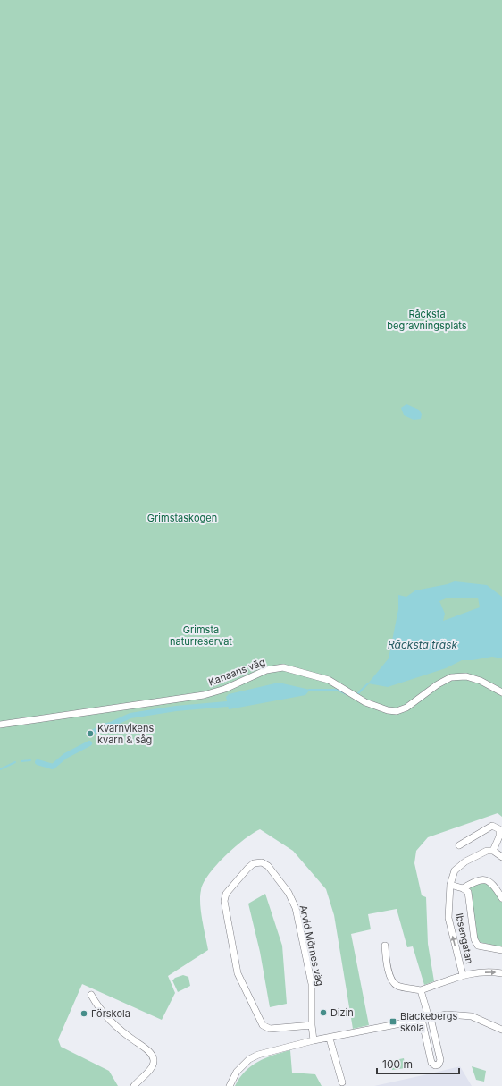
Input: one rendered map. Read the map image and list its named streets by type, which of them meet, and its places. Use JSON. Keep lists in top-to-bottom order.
{
  "streets": {
    "street": ["Kanaans väg", "Ibsengatan", "Arvid Mörnes väg"]
  },
  "one_way": ["Ibsengatan"],
  "water": ["Råcksta träsk"],
  "parks": ["Råcksta begravningsplats", "Grimstaskogen", "Grimsta naturreservat"],
  "places": {
    "other": ["Kvarnvikens kvarn & såg", "Dizin", "Förskola"],
    "transit": ["Blackebergs skola"]
  },
  "scale_bar": "100 m"
}
